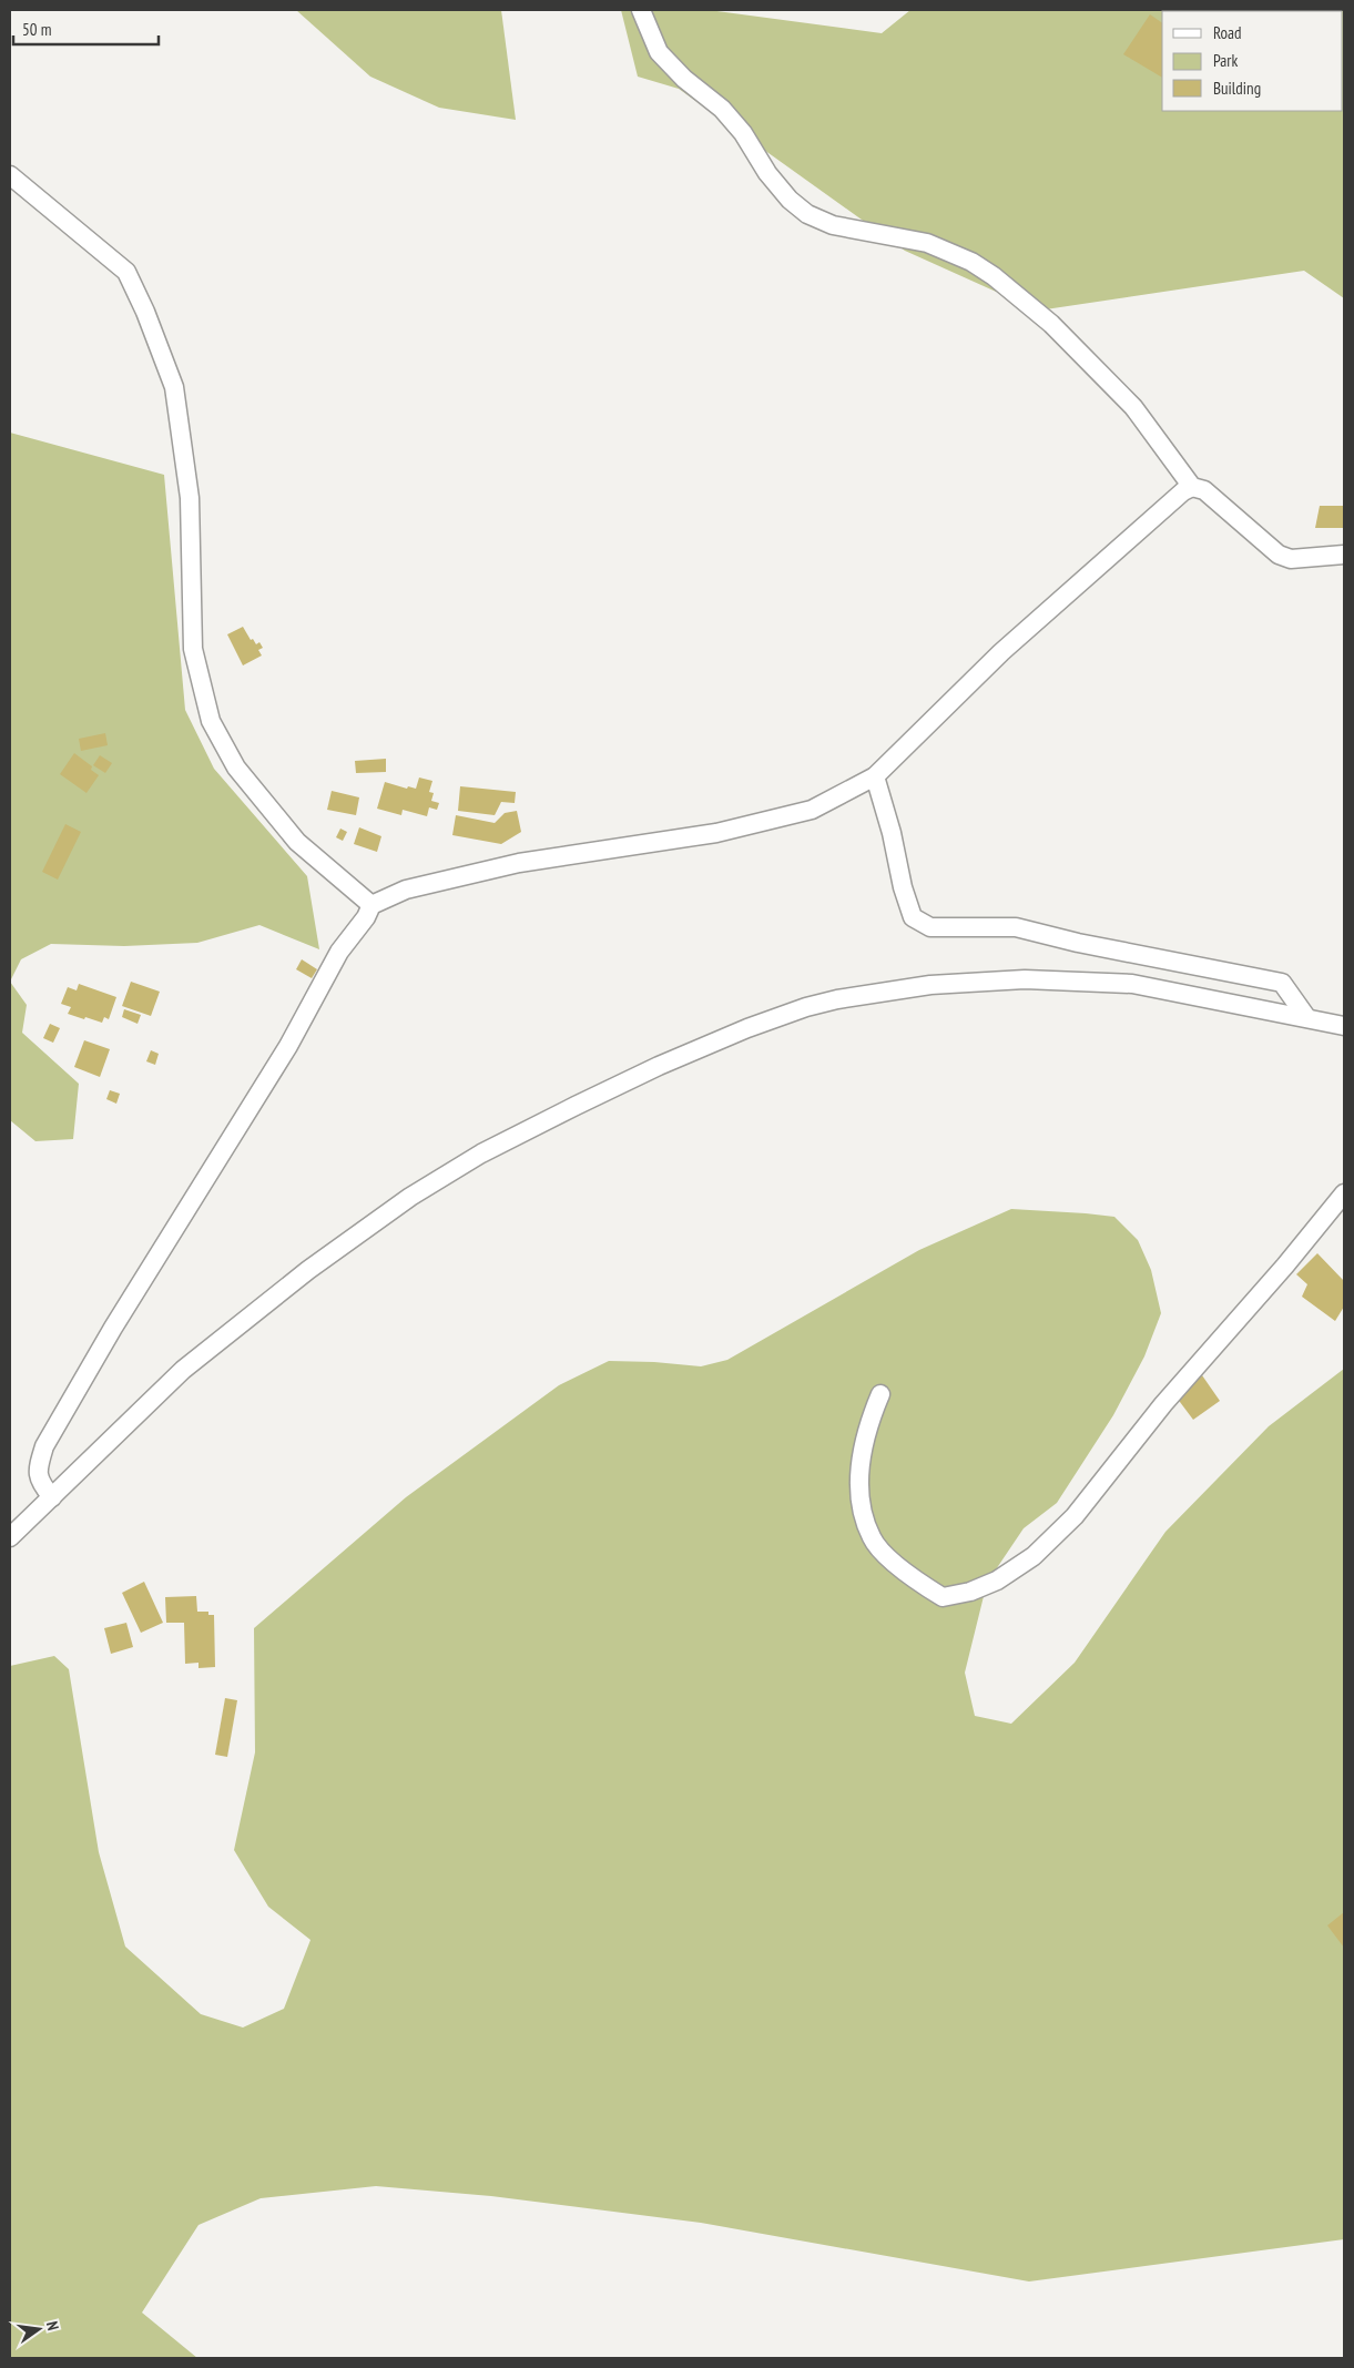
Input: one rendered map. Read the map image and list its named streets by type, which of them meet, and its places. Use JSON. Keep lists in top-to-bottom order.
{
  "legend": ["Road", "Park", "Building"],
  "scale_bar": "50 m",
  "north": "right"
}
